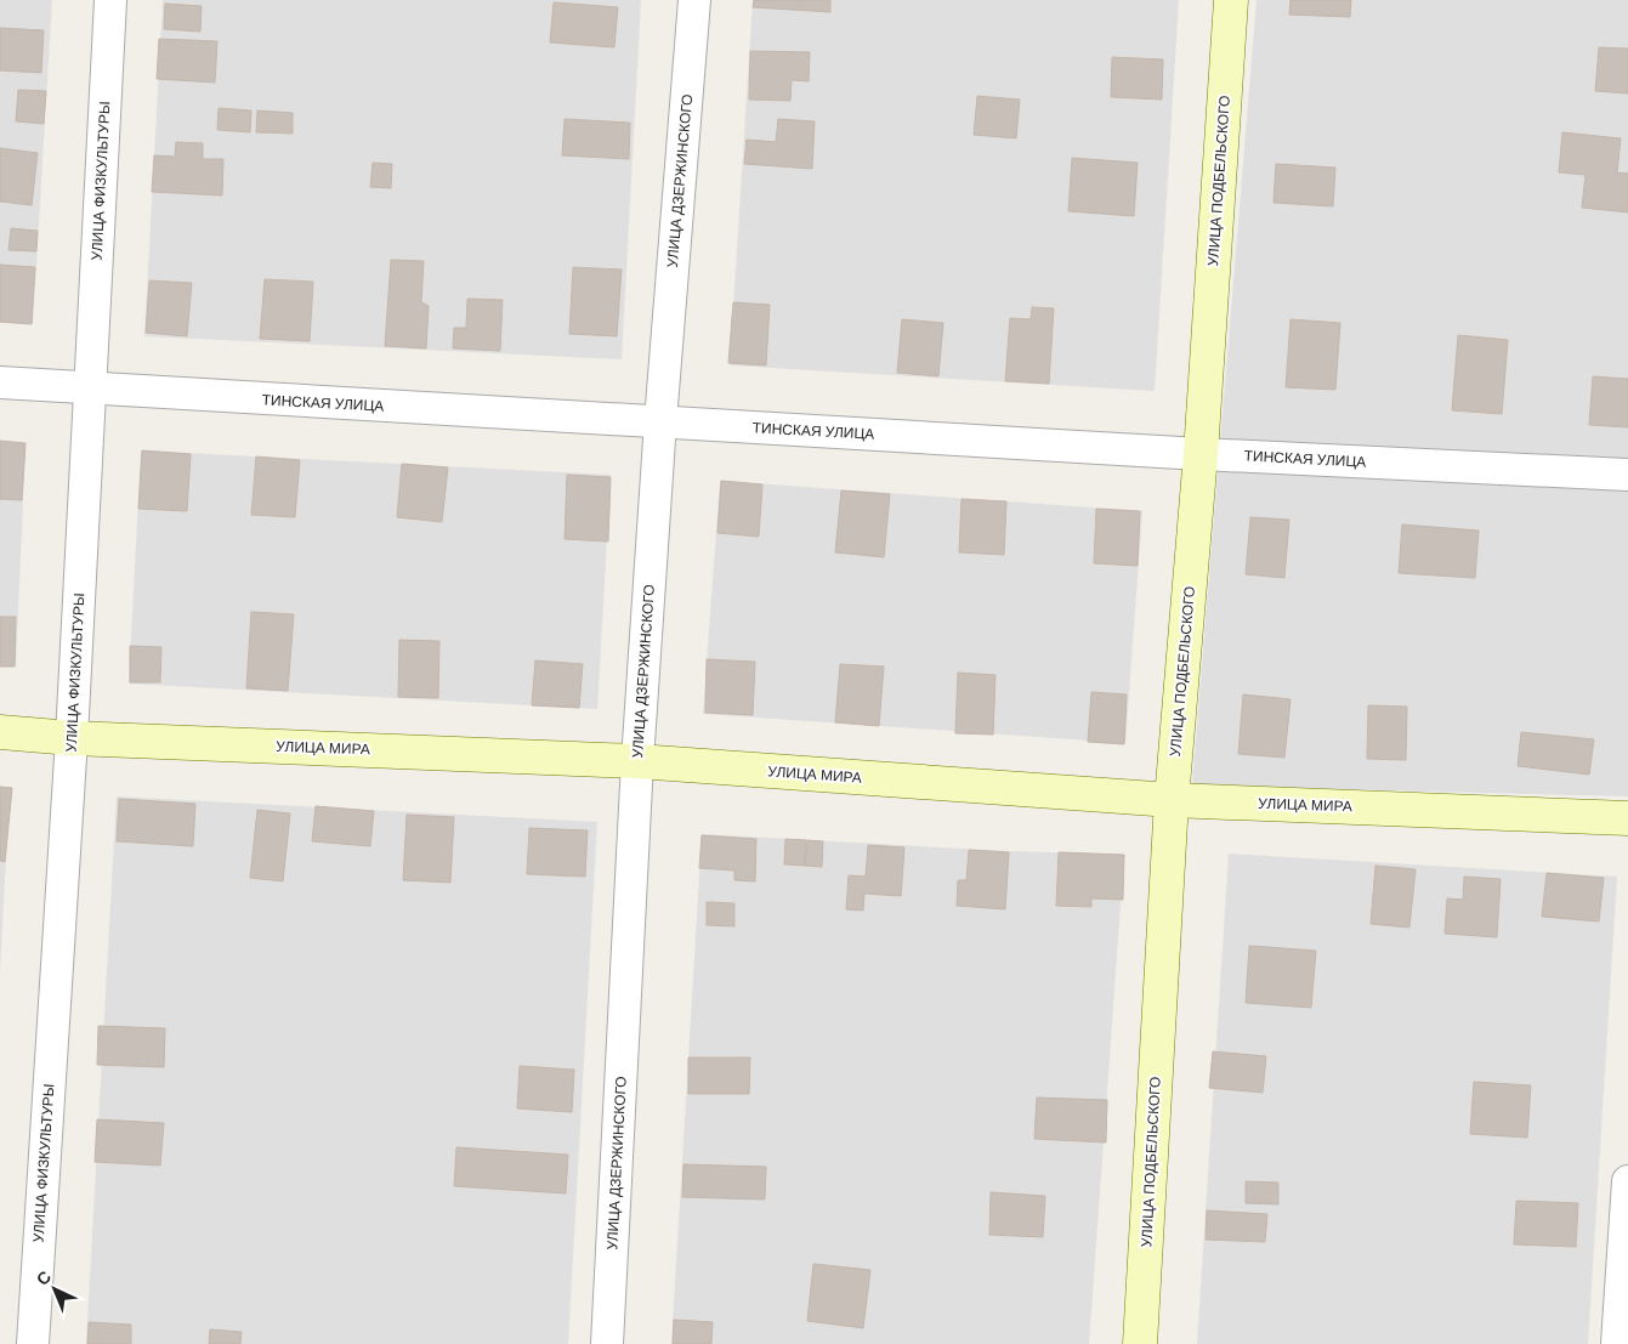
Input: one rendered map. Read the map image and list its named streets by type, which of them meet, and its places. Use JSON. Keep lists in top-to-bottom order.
{
  "streets": {
    "main road": ["УЛИЦА ПОДБЕЛЬСКОГО", "УЛИЦА МИРА"],
    "street": ["УЛИЦА ФИЗКУЛЬТУРЫ", "УЛИЦА ДЗЕРЖИНСКОГО", "ТИНСКАЯ УЛИЦА"]
  },
  "crossings": [
    ["УЛИЦА ФИЗКУЛЬТУРЫ", "ТИНСКАЯ УЛИЦА"],
    ["УЛИЦА ФИЗКУЛЬТУРЫ", "УЛИЦА МИРА"],
    ["УЛИЦА ДЗЕРЖИНСКОГО", "ТИНСКАЯ УЛИЦА"],
    ["УЛИЦА ДЗЕРЖИНСКОГО", "УЛИЦА МИРА"],
    ["УЛИЦА ПОДБЕЛЬСКОГО", "ТИНСКАЯ УЛИЦА"],
    ["УЛИЦА ПОДБЕЛЬСКОГО", "УЛИЦА МИРА"]
  ],
  "north": "top left"
}
